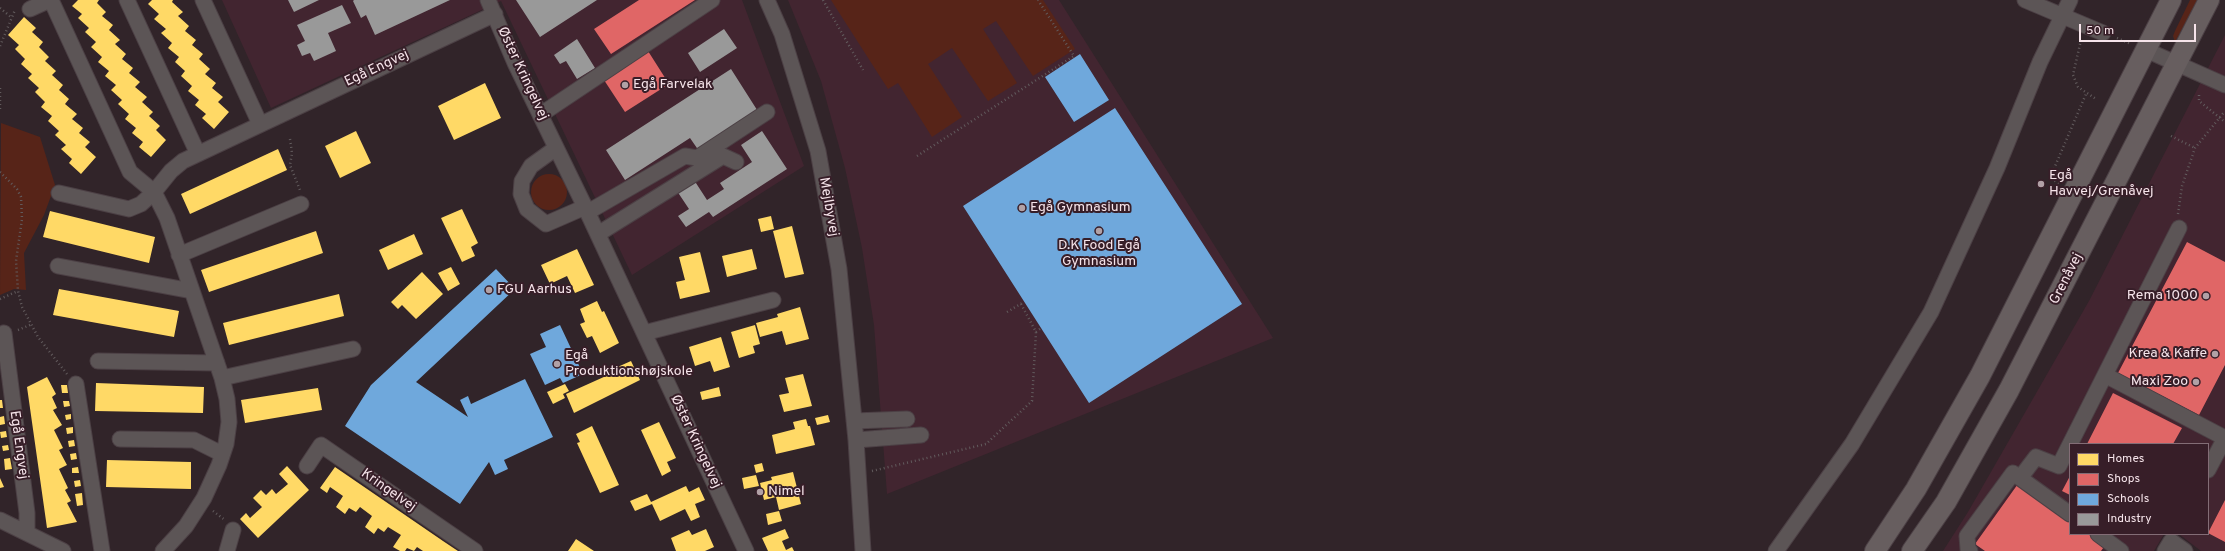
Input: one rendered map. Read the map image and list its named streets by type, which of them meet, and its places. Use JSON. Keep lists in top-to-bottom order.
{
  "streets": {
    "main road": ["Grenåvej"],
    "street": [
      "Egå Engvej",
      "Øster Kringelvej",
      "Mejlbyvej",
      "Kringelvej"
    ]
  },
  "crossings": [
    ["Egå Engvej", "Øster Kringelvej"]
  ],
  "places": [
    "Egå Farvelak",
    "Egå Havvej/Grenåvej",
    "Egå Gymnasium",
    "D.K Food Egå Gymnasium",
    "FGU Aarhus",
    "Rema 1000",
    "Krea & Kaffe",
    "Egå Produktionshøjskole",
    "Maxi Zoo",
    "Nimel"
  ],
  "legend": [
    "Homes",
    "Shops",
    "Schools",
    "Industry"
  ],
  "scale_bar": "50 m"
}
